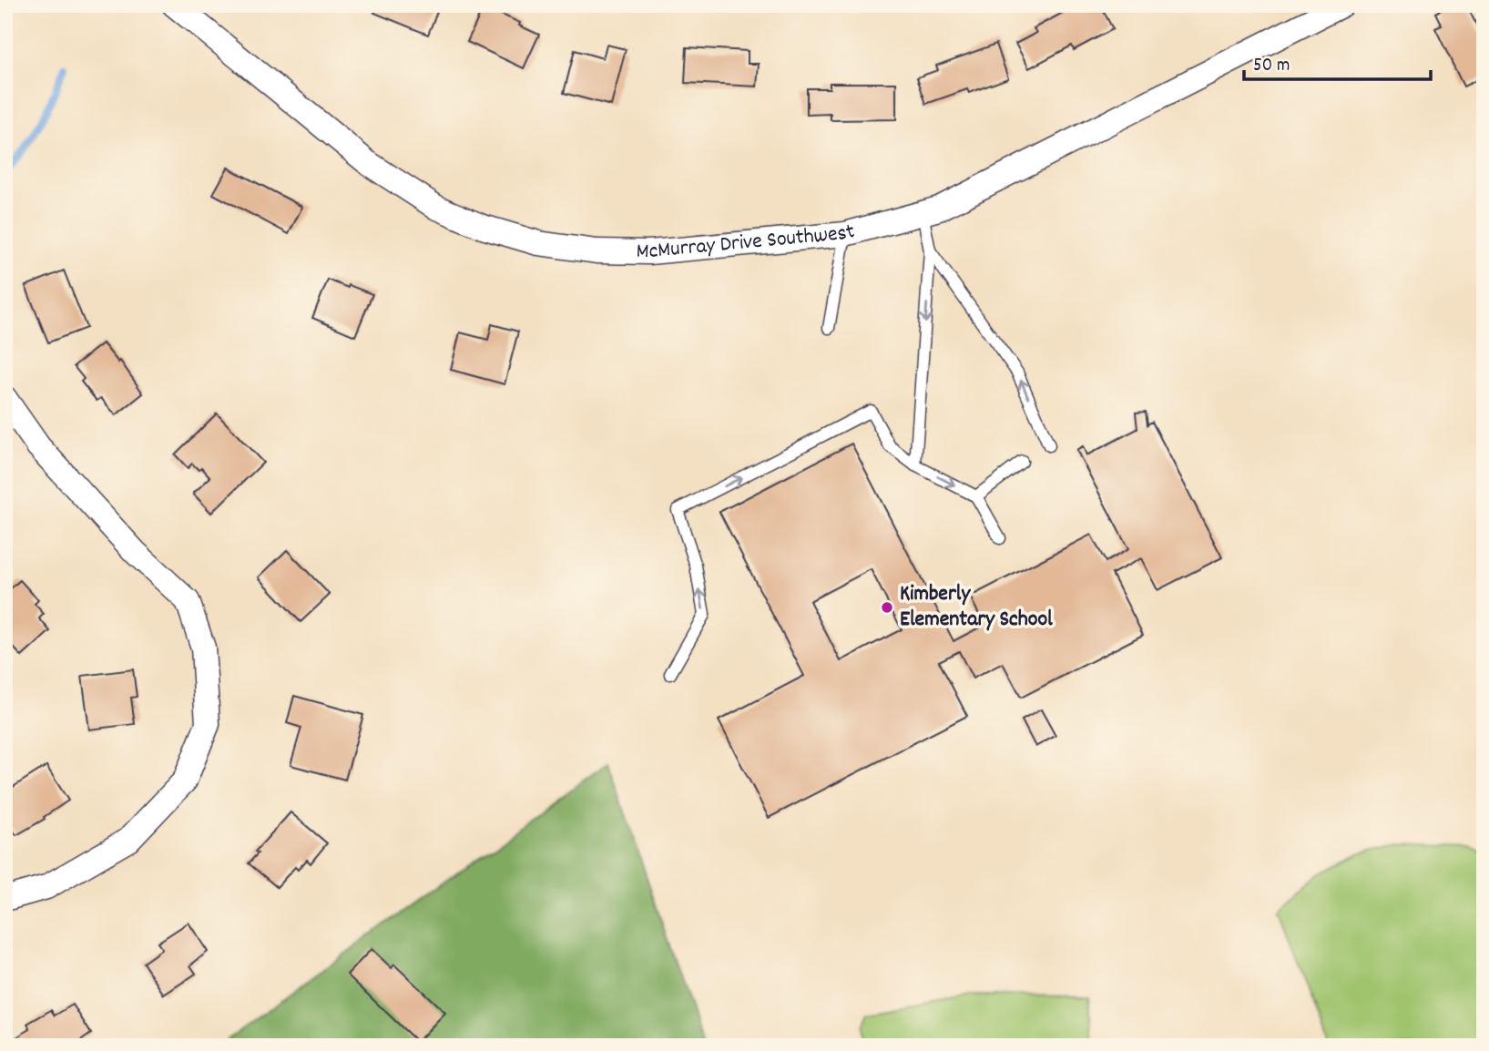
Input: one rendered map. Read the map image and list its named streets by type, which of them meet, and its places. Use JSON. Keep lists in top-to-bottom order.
{
  "streets": {
    "street": ["McMurray Drive Southwest"]
  },
  "places": ["Kimberly Elementary School"],
  "scale_bar": "50 m"
}
